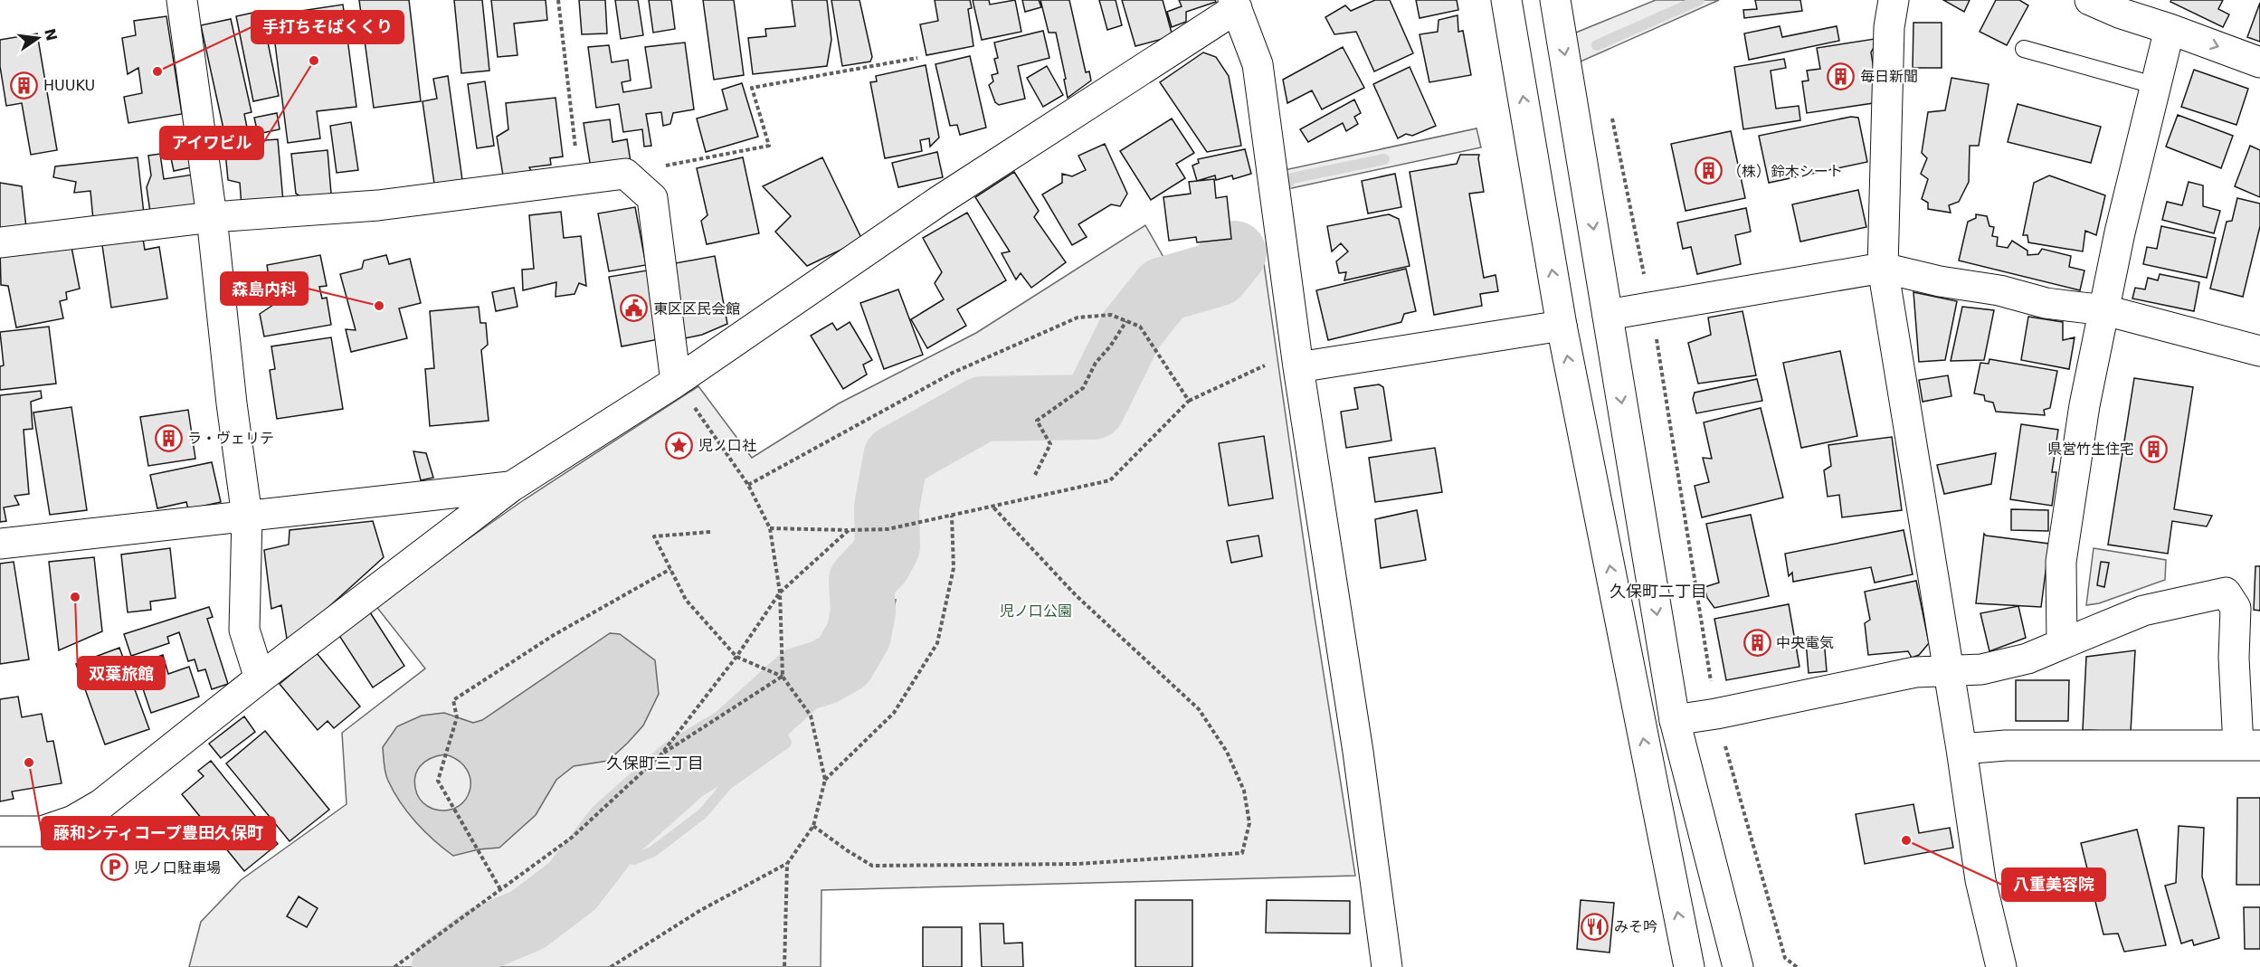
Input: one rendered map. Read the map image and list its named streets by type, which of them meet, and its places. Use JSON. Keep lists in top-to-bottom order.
{
  "districts": ["久保町二丁目", "久保町三丁目"],
  "parks": ["児ノ口公園"],
  "places": {
    "other": [
      "アイワビル",
      "手打ちそばくくり",
      "森島内科",
      "双葉旅館",
      "藤和シティコープ豊田久保町",
      "八重美容院"
    ],
    "building": [
      "毎日新聞",
      "HUUKU",
      "（株）鈴木シート",
      "ラ・ヴェリテ",
      "県営竹生住宅",
      "中央電気"
    ],
    "public building": ["東区区民会館"],
    "place": ["児ノ口社"],
    "parking": ["児ノ口駐車場"],
    "restaurant": ["みそ吟"]
  },
  "north": "right"
}
